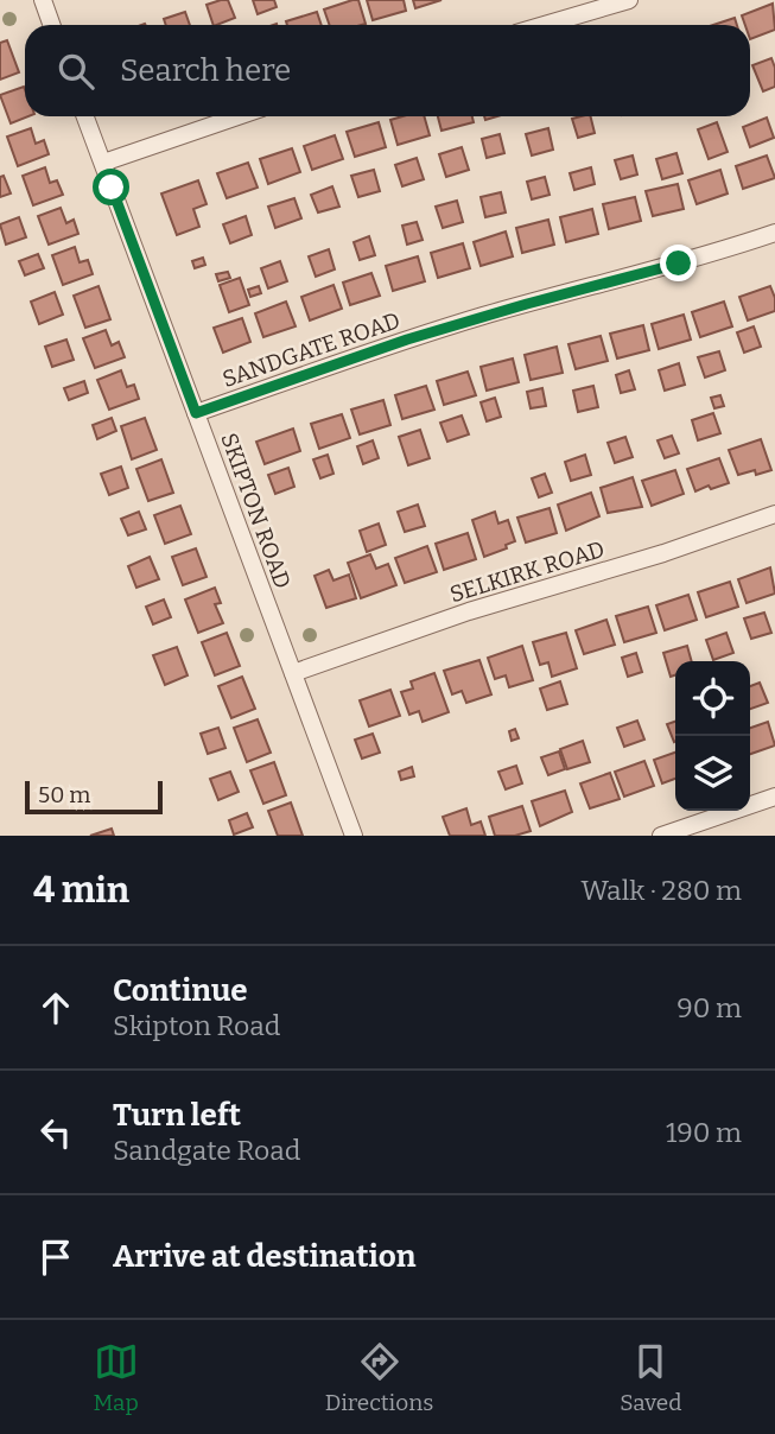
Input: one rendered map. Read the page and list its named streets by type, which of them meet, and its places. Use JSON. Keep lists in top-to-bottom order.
{
  "streets": {
    "street": ["SANDGATE ROAD", "SKIPTON ROAD", "SELKIRK ROAD"]
  },
  "crossings": [
    ["SANDGATE ROAD", "SKIPTON ROAD"],
    ["SKIPTON ROAD", "SELKIRK ROAD"]
  ],
  "scale_bar": "50 m",
  "page": {
    "search": "Search here",
    "scale": "50 m",
    "heading": ["4 min", "Walk · 280 m"],
    "list": [
      ["Continue", "Skipton Road", "90 m"],
      ["Turn left", "Sandgate Road", "190 m"],
      "Arrive at destination"
    ],
    "nav": ["Map", "Directions", "Saved"]
  }
}
